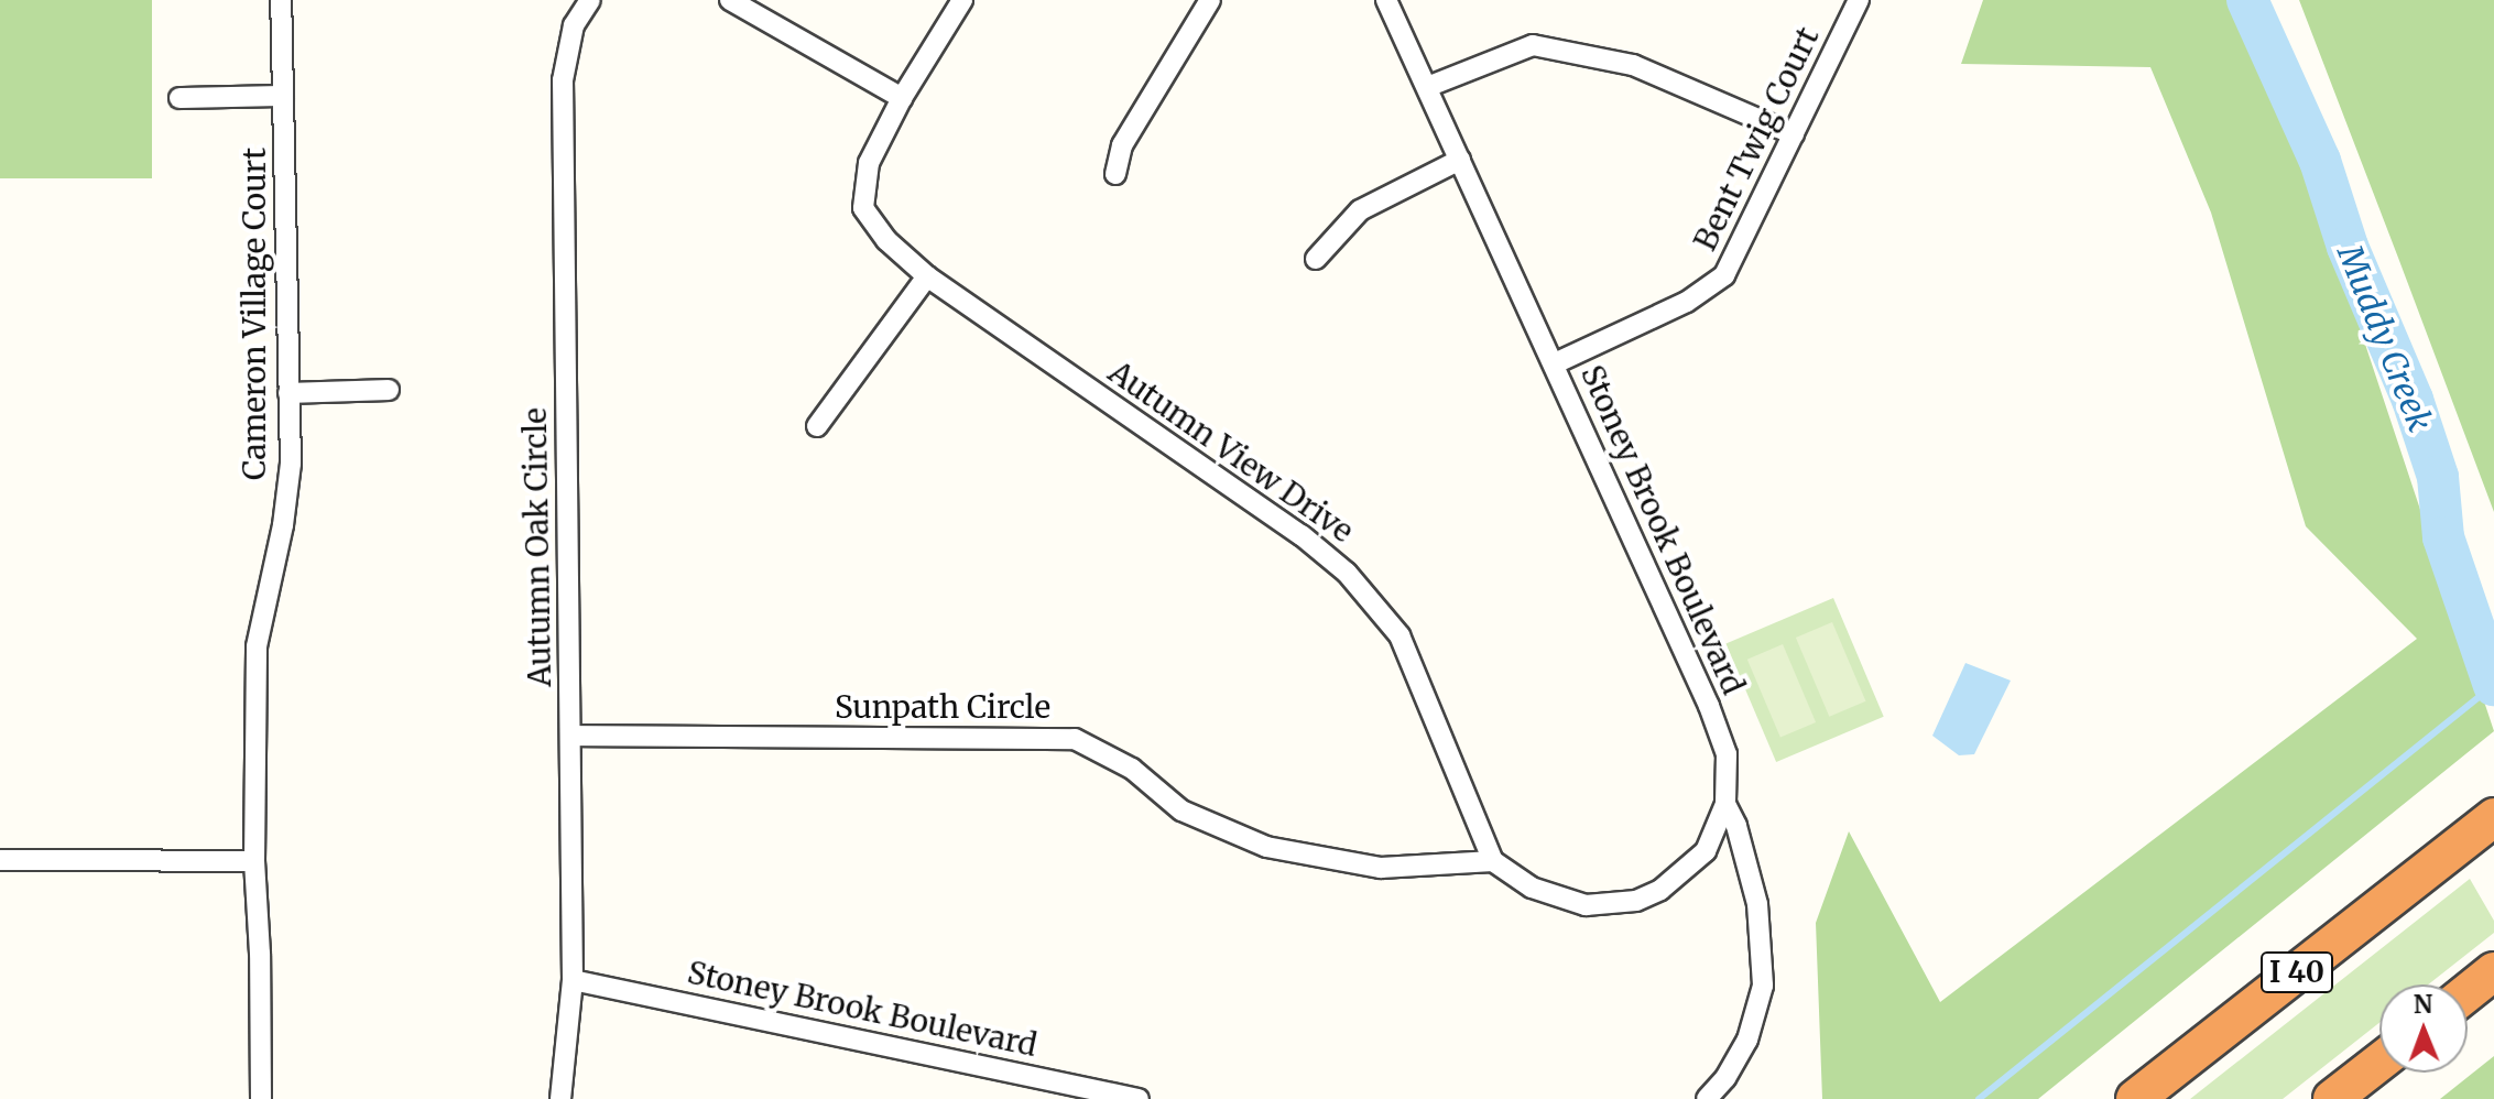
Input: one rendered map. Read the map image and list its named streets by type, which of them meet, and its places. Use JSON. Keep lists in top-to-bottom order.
{
  "streets": {
    "highway": ["I 40"],
    "street": [
      "Bent Twig Court",
      "Cameron Village Court",
      "Autumn View Drive",
      "Stoney Brook Boulevard",
      "Autumn Oak Circle",
      "Sunpath Circle"
    ]
  },
  "crossings": [
    ["Bent Twig Court", "Stoney Brook Boulevard"],
    ["Autumn View Drive", "Sunpath Circle"],
    ["Stoney Brook Boulevard", "Autumn Oak Circle"],
    ["Autumn Oak Circle", "Sunpath Circle"]
  ],
  "water": ["Muddy Creek"],
  "north": "top"
}
